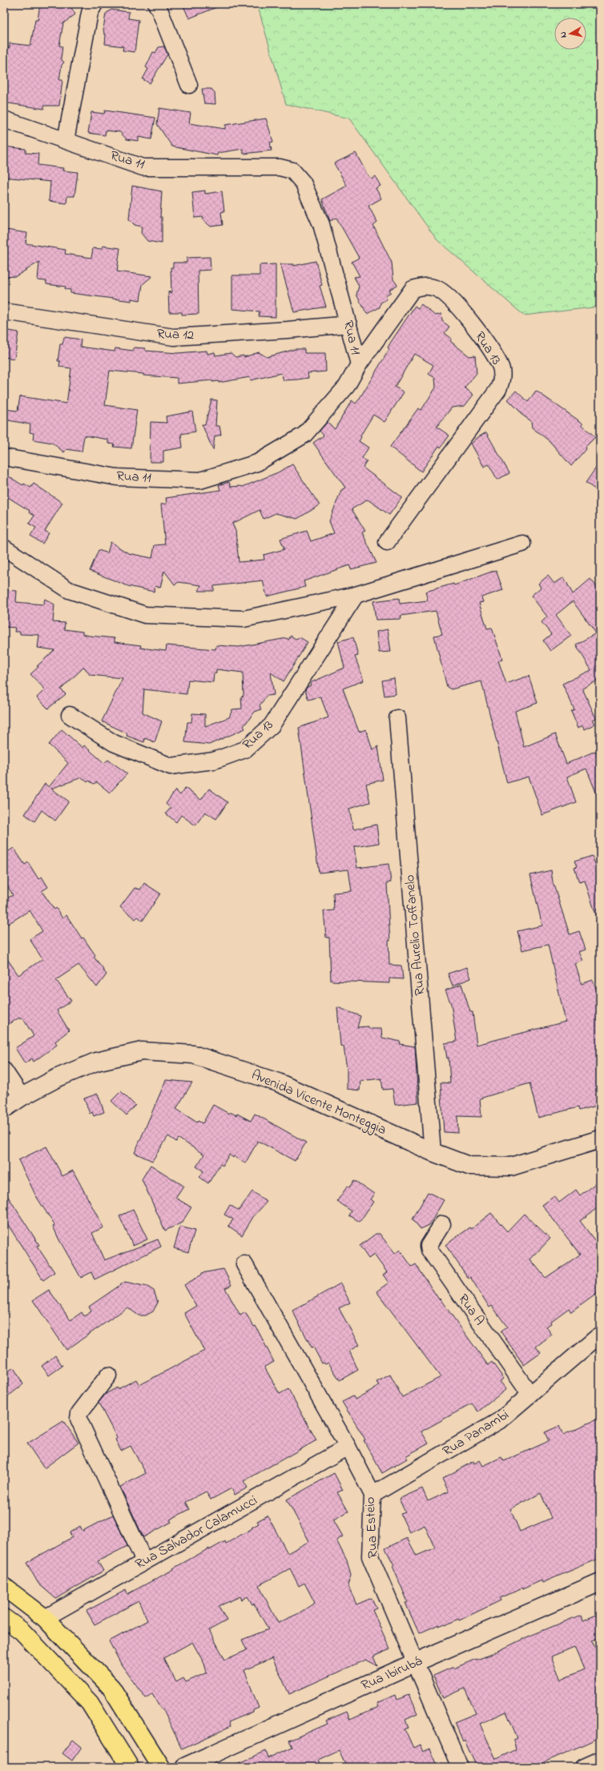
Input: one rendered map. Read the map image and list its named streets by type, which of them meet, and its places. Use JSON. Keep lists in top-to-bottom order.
{
  "streets": {
    "main road": ["Avenida Vicente Monteggia", "Rua Ibirubá"],
    "street": [
      "Rua 11",
      "Rua 12",
      "Rua 13",
      "Rua Aurelio Toffanelo",
      "Rua A",
      "Rua Panambi",
      "Rua Esteio",
      "Rua Salvador Calamucci"
    ]
  },
  "crossings": [
    ["Rua 11", "Rua 12"],
    ["Rua 11", "Rua 13"],
    ["Rua Aurelio Toffanelo", "Avenida Vicente Monteggia"],
    ["Rua A", "Rua Panambi"],
    ["Rua Panambi", "Rua Esteio"],
    ["Rua Esteio", "Rua Salvador Calamucci"],
    ["Rua Esteio", "Rua Ibirubá"]
  ],
  "north": "left"
}
